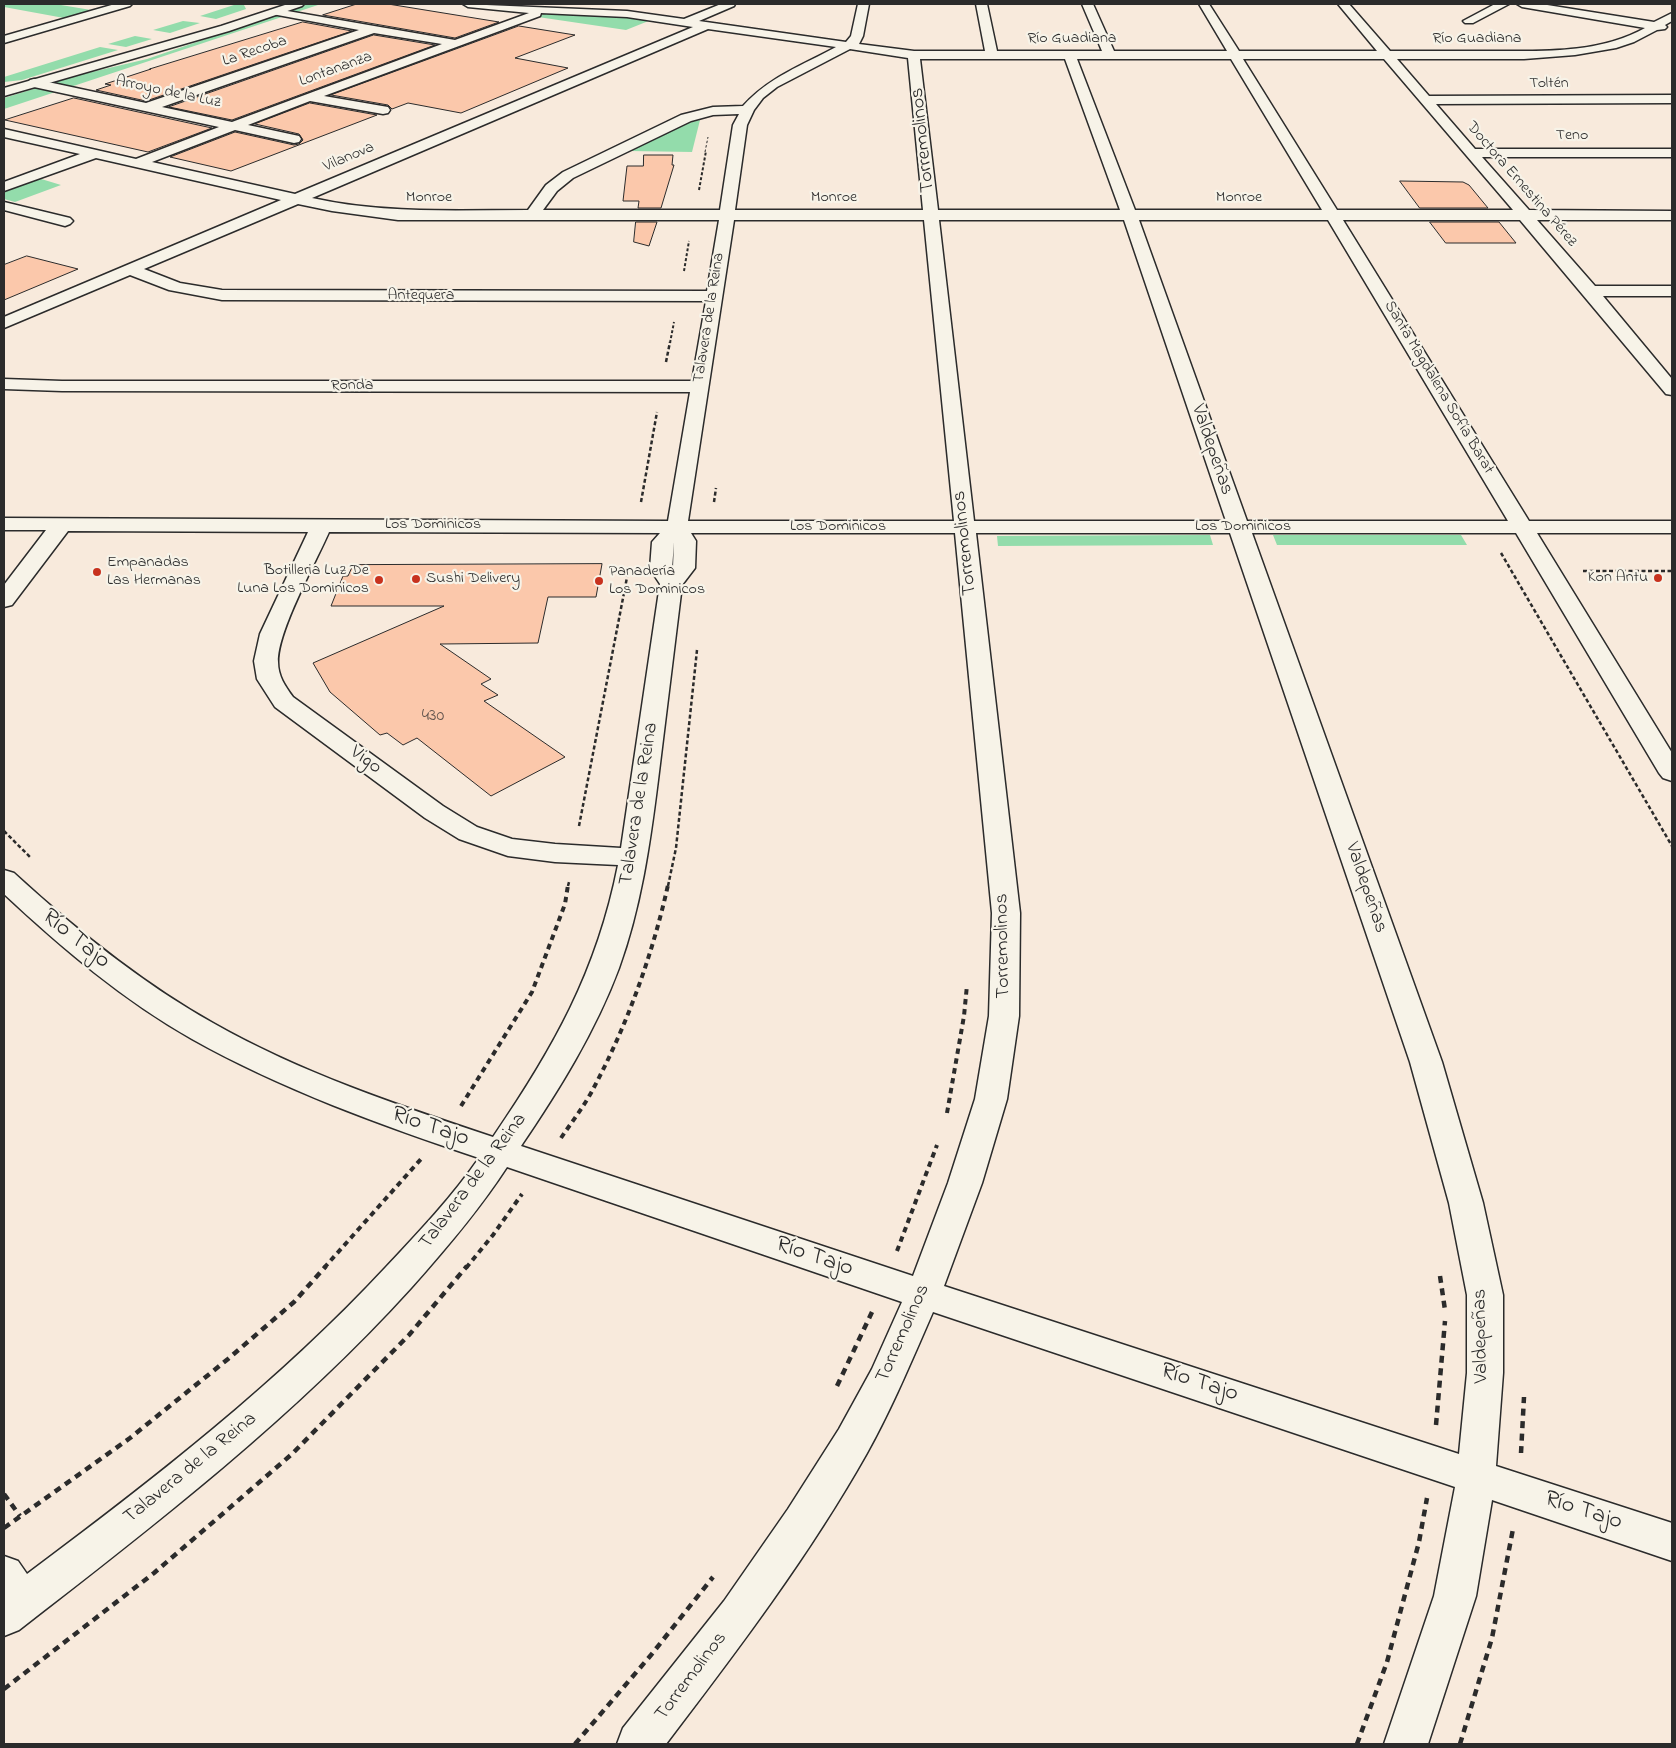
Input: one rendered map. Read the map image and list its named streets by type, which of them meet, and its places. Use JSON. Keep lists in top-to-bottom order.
{
  "streets": {
    "street": [
      "Río Guadiana",
      "La Recoba",
      "Lontananza",
      "Toltén",
      "Arroyo de la Luz",
      "Teno",
      "Torremolinos",
      "Vilanova",
      "Doctora Ernestina Pérez",
      "Monroe",
      "Antequera",
      "Talavera de la Reina",
      "Ronda",
      "Santa Magdalena Sofía Barat",
      "Valdepeñas",
      "Los Dominicos",
      "Vigo",
      "Río Tajo"
    ]
  },
  "crossings": [
    ["Río Guadiana", "Lontananza"],
    ["Río Guadiana", "Torremolinos"],
    ["Río Guadiana", "Vilanova"],
    ["Río Guadiana", "Doctora Ernestina Pérez"],
    ["Río Guadiana", "Talavera de la Reina"],
    ["Río Guadiana", "Santa Magdalena Sofía Barat"],
    ["Río Guadiana", "Valdepeñas"],
    ["La Recoba", "Arroyo de la Luz"],
    ["Lontananza", "Arroyo de la Luz"],
    ["Lontananza", "Monroe"],
    ["Toltén", "Doctora Ernestina Pérez"],
    ["Teno", "Doctora Ernestina Pérez"],
    ["Torremolinos", "Monroe"],
    ["Torremolinos", "Los Dominicos"],
    ["Torremolinos", "Río Tajo"],
    ["Vilanova", "Monroe"],
    ["Vilanova", "Antequera"],
    ["Doctora Ernestina Pérez", "Monroe"],
    ["Monroe", "Talavera de la Reina"],
    ["Monroe", "Santa Magdalena Sofía Barat"],
    ["Monroe", "Valdepeñas"],
    ["Antequera", "Talavera de la Reina"],
    ["Talavera de la Reina", "Ronda"],
    ["Talavera de la Reina", "Los Dominicos"],
    ["Talavera de la Reina", "Vigo"],
    ["Talavera de la Reina", "Río Tajo"],
    ["Santa Magdalena Sofía Barat", "Los Dominicos"],
    ["Valdepeñas", "Los Dominicos"],
    ["Valdepeñas", "Río Tajo"],
    ["Los Dominicos", "Vigo"]
  ],
  "places": [
    "Empanadas Las Hermanas",
    "Kon Antu",
    "Sushi Delivery",
    "Botilleria Luz De Luna Los Dominicos",
    "Panadería Los Dominicos"
  ],
  "house_numbers": ["430"]
}
